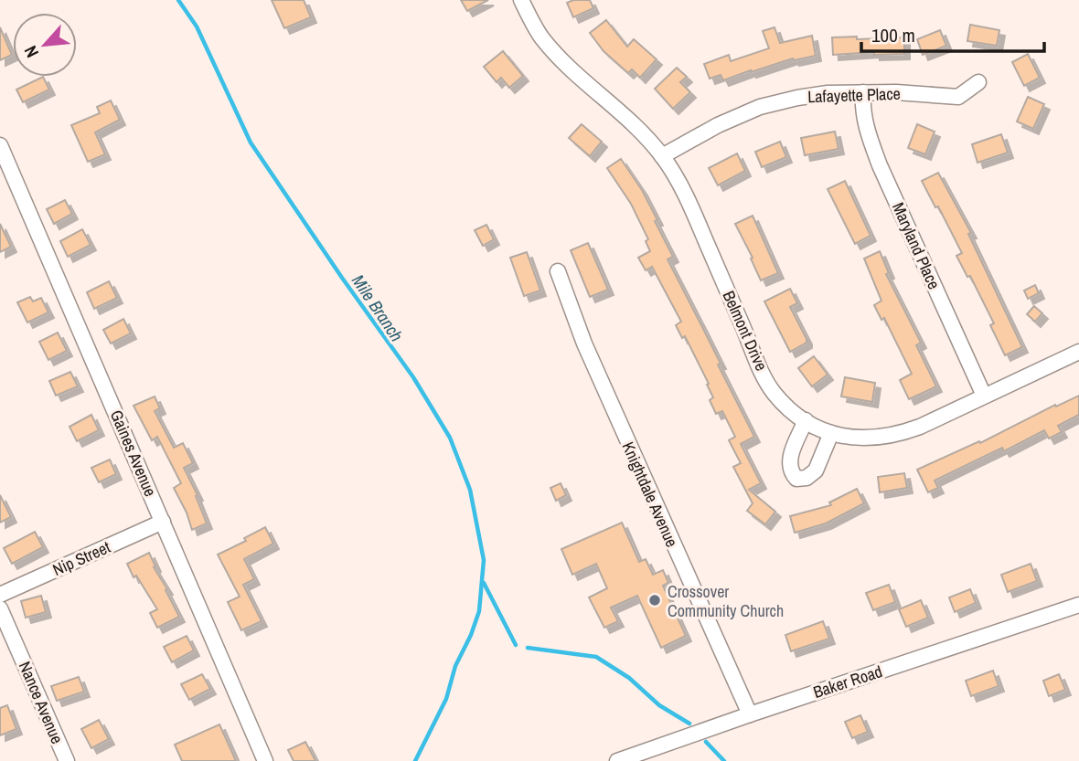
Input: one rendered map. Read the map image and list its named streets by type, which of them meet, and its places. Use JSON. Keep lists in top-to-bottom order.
{
  "streets": {
    "street": [
      "Lafayette Place",
      "Maryland Place",
      "Belmont Drive",
      "Gaines Avenue",
      "Knightdale Avenue",
      "Nip Street",
      "Baker Road",
      "Nance Avenue"
    ]
  },
  "crossings": [
    ["Lafayette Place", "Maryland Place"],
    ["Lafayette Place", "Belmont Drive"],
    ["Maryland Place", "Belmont Drive"],
    ["Gaines Avenue", "Nip Street"],
    ["Knightdale Avenue", "Baker Road"]
  ],
  "water": ["Mile Branch"],
  "places": ["Crossover Community Church"],
  "scale_bar": "100 m",
  "north": "bottom left"
}
